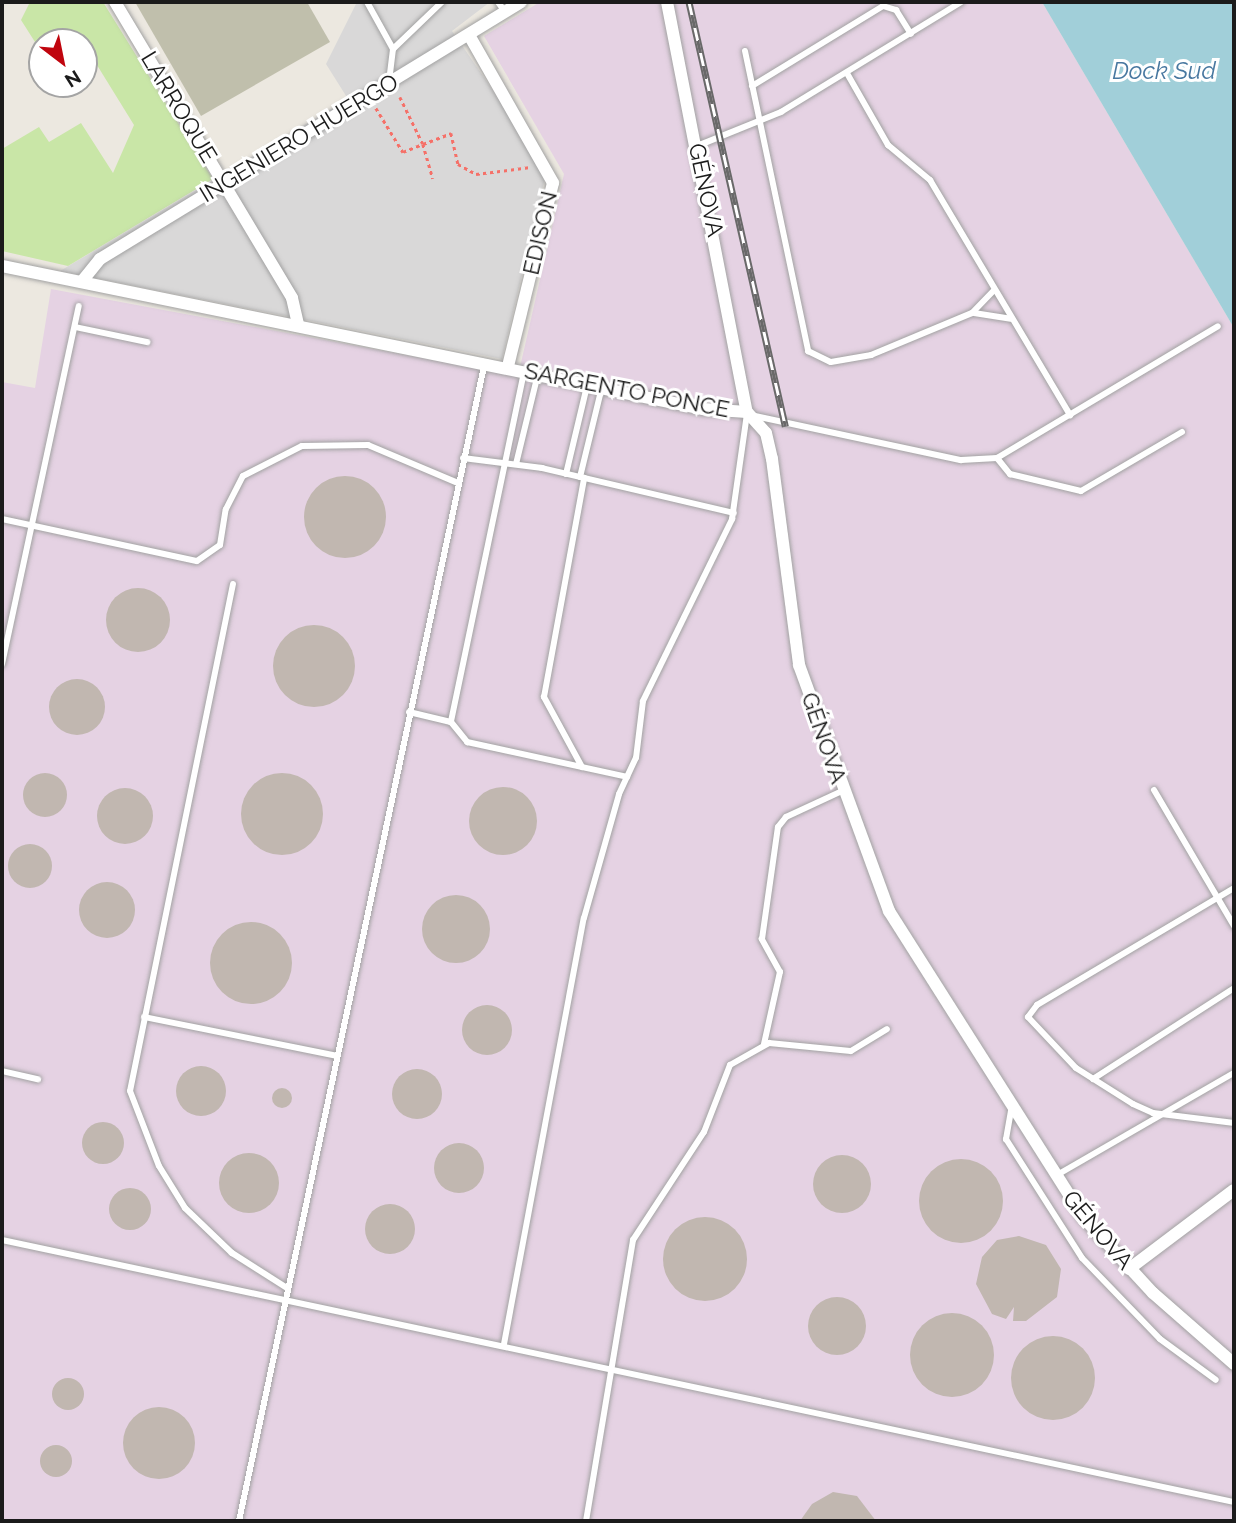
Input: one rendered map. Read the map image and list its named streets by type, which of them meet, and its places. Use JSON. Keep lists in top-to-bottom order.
{
  "streets": {
    "street": [
      "LARROQUE",
      "INGENIERO HUERGO",
      "GÉNOVA",
      "EDISON",
      "SARGENTO PONCE"
    ]
  },
  "crossings": [
    ["LARROQUE", "INGENIERO HUERGO"],
    ["LARROQUE", "SARGENTO PONCE"],
    ["INGENIERO HUERGO", "EDISON"],
    ["INGENIERO HUERGO", "SARGENTO PONCE"],
    ["GÉNOVA", "SARGENTO PONCE"],
    ["EDISON", "SARGENTO PONCE"]
  ],
  "water": ["Dock Sud"],
  "north": "bottom right"
}
